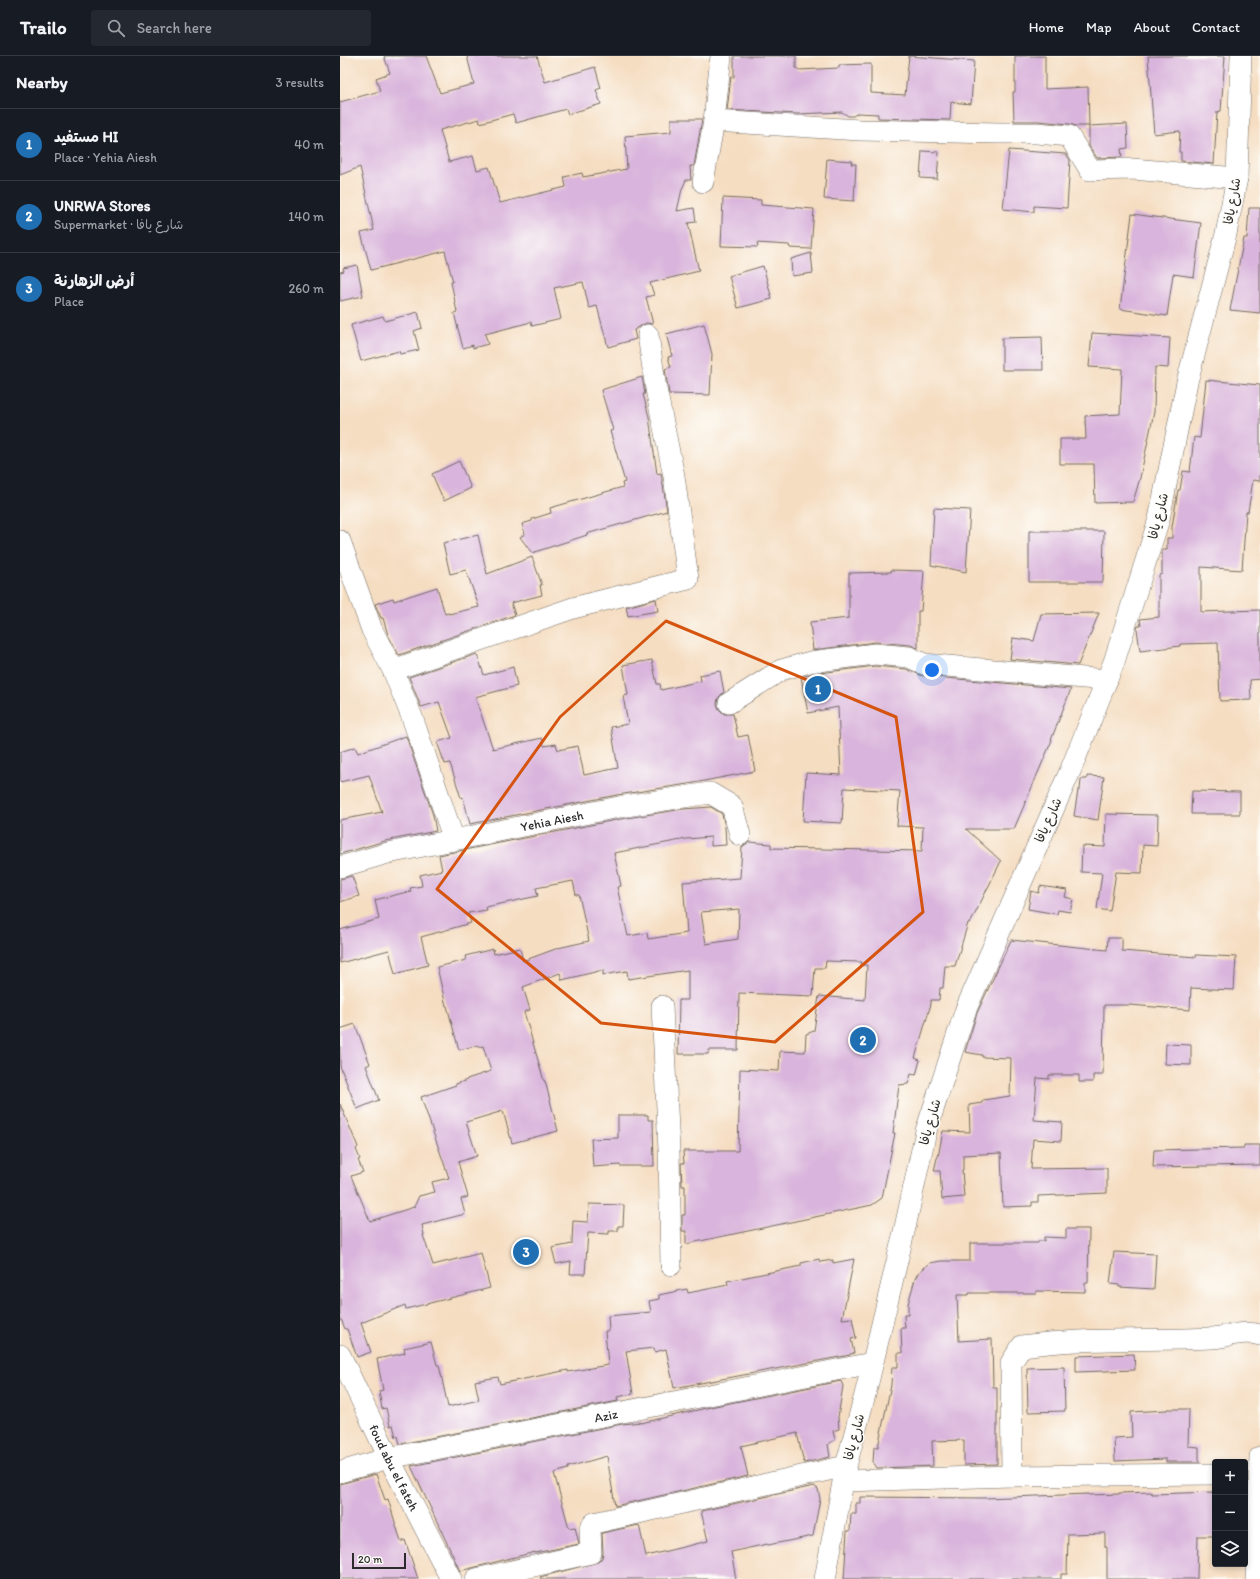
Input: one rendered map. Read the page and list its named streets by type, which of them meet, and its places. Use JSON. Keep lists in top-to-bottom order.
{
  "streets": {
    "street": [
      "شارع يافا",
      "Yehia Aiesh",
      "Aziz",
      "foud abu el fateh"
    ]
  },
  "crossings": [
    ["شارع يافا", "Aziz"],
    ["Aziz", "foud abu el fateh"]
  ],
  "scale_bar": "20 m",
  "page": {
    "header": "Trailo",
    "search": "Search here",
    "nav": [
      "Home",
      "Map",
      "About",
      "Contact"
    ],
    "heading": ["Nearby", "3 results"],
    "list": [
      {
        "mark": "1",
        "name": "مستفيد HI",
        "note": "Place · Yehia Aiesh",
        "value": "40 m"
      },
      {
        "mark": "2",
        "name": "UNRWA Stores",
        "note": "Supermarket · شارع يافا",
        "value": "140 m"
      },
      {
        "mark": "3",
        "name": "أرض الزهارنة",
        "note": "Place",
        "value": "260 m"
      }
    ],
    "pins": ["1", "2", "3"],
    "map_buttons": ["+", "−"],
    "scale": "20 m"
  }
}
